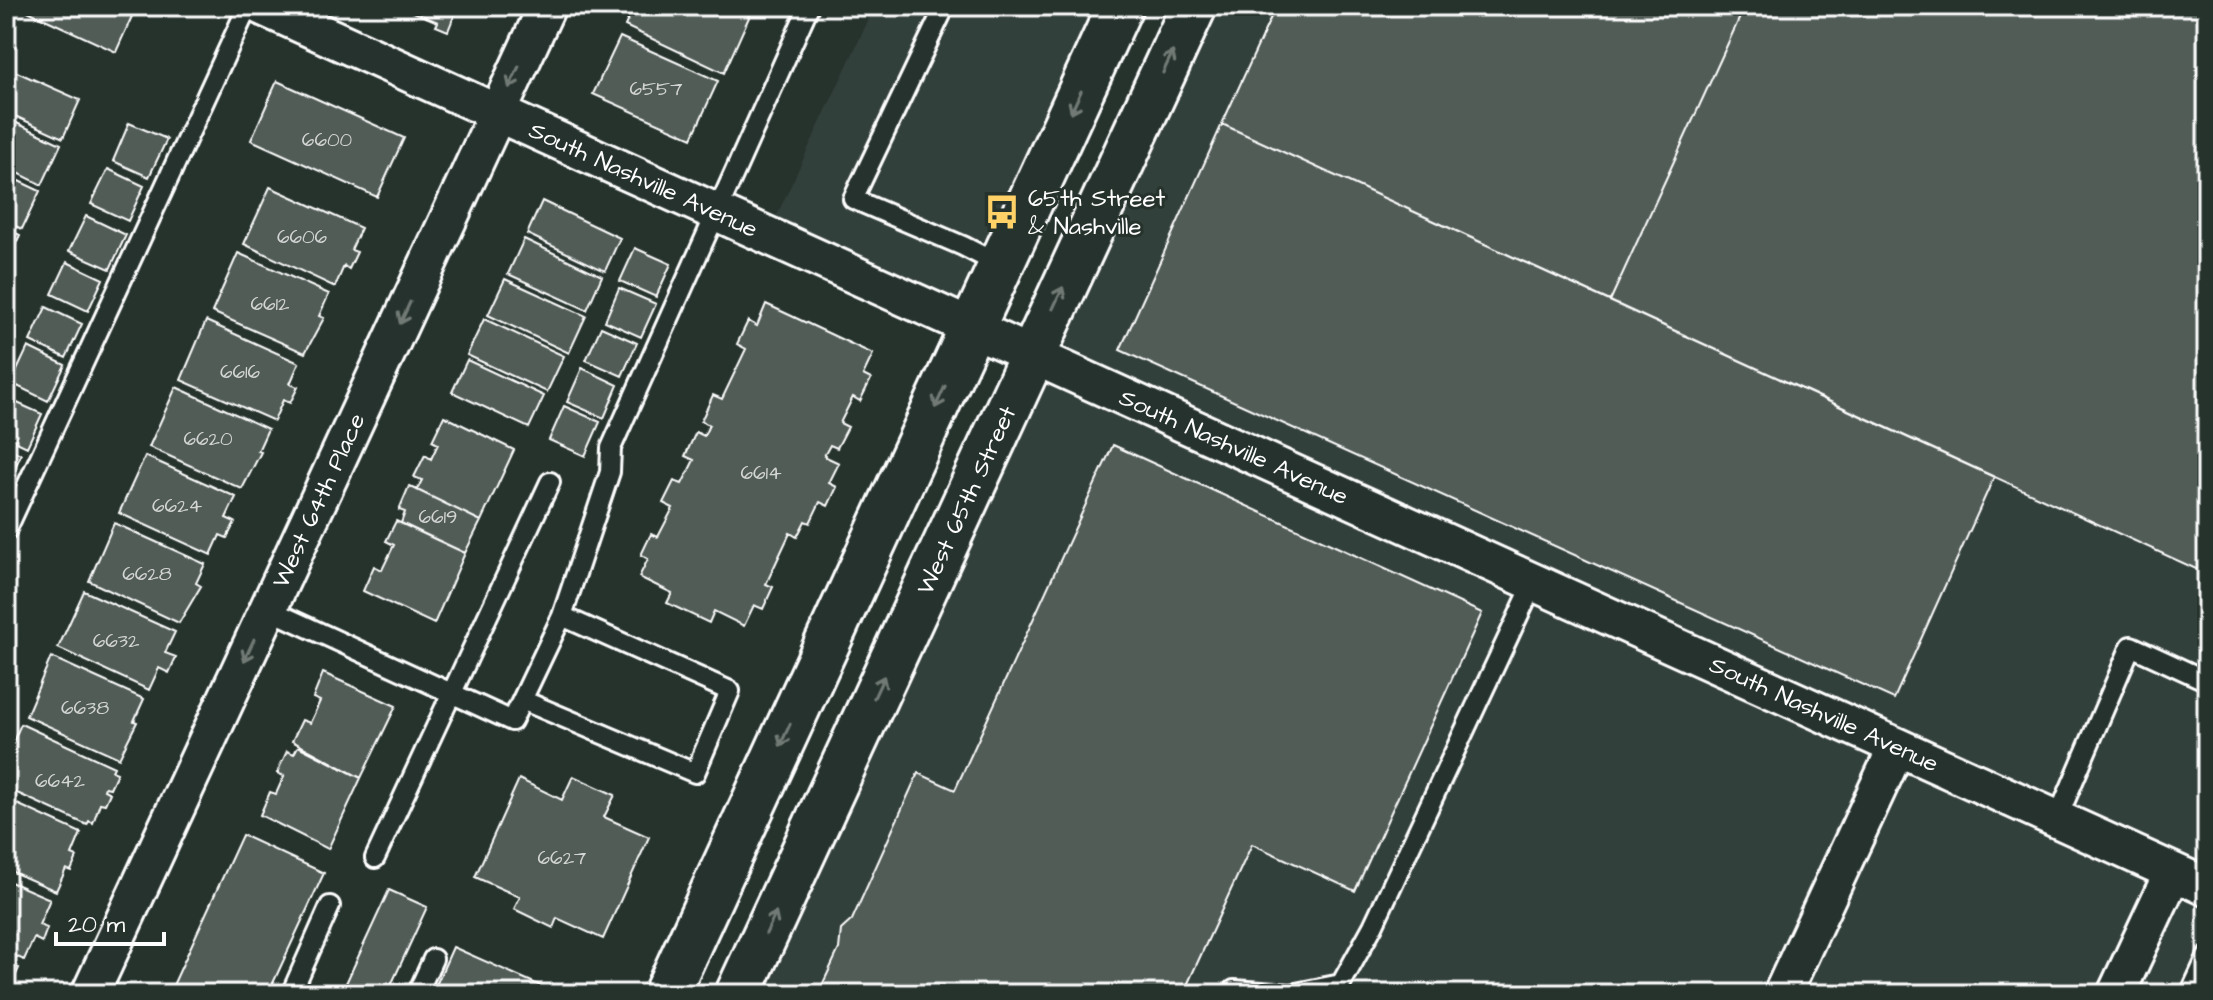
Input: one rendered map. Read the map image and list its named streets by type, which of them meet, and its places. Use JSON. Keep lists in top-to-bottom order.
{
  "streets": {
    "street": ["South Nashville Avenue", "West 64th Place", "West 65th Street"]
  },
  "crossings": [
    ["South Nashville Avenue", "West 64th Place"],
    ["South Nashville Avenue", "West 65th Street"]
  ],
  "one_way": ["West 64th Place"],
  "places": {
    "bus stop": ["65th Street & Nashville"]
  },
  "house_numbers": [
    "6557",
    "6600",
    "6606",
    "6612",
    "6616",
    "6620",
    "6614",
    "6624",
    "6619",
    "6628",
    "6632",
    "6638",
    "6642",
    "6627"
  ],
  "scale_bar": "20 m"
}
